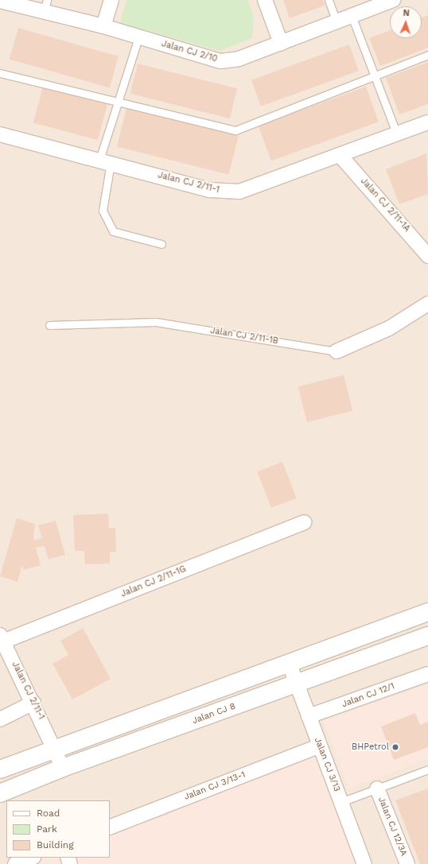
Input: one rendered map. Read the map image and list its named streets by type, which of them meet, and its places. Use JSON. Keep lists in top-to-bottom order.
{
  "streets": {
    "street": [
      "Jalan CJ 2/10",
      "Jalan CJ 2/11-1",
      "Jalan CJ 2/11-1A",
      "Jalan CJ 2/11-1B",
      "Jalan CJ 2/11-1G",
      "Jalan CJ 12/1",
      "Jalan CJ 8",
      "Jalan CJ 3/13",
      "Jalan CJ 3/13-1",
      "Jalan CJ 12/3A"
    ]
  },
  "crossings": [
    ["Jalan CJ 2/11-1", "Jalan CJ 2/11-1A"],
    ["Jalan CJ 2/11-1", "Jalan CJ 2/11-1G"],
    ["Jalan CJ 2/11-1", "Jalan CJ 8"],
    ["Jalan CJ 12/1", "Jalan CJ 3/13"],
    ["Jalan CJ 8", "Jalan CJ 3/13"],
    ["Jalan CJ 3/13", "Jalan CJ 3/13-1"]
  ],
  "places": ["BHPetrol"],
  "legend": ["Road", "Park", "Building"],
  "north": "top"
}
